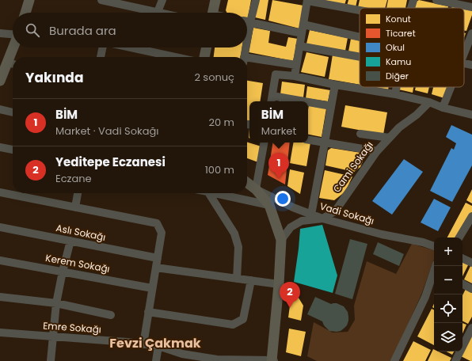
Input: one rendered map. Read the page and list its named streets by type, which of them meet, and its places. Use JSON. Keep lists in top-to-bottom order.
{
  "streets": {
    "street": [
      "Cami Sokağı",
      "Vadi Sokağı",
      "Aslı Sokağı",
      "Kerem Sokağı",
      "Emre Sokağı"
    ]
  },
  "crossings": [
    ["Cami Sokağı", "Vadi Sokağı"]
  ],
  "districts": ["Fevzi Çakmak"],
  "legend": [
    "Konut",
    "Ticaret",
    "Okul",
    "Kamu",
    "Diğer"
  ],
  "page": {
    "search": "Burada ara",
    "heading": ["Yakında", "2 sonuç"],
    "list": [
      {
        "mark": "1",
        "name": "BİM",
        "note": "Market · Vadi Sokağı",
        "value": "20 m"
      },
      {
        "mark": "2",
        "name": "Yeditepe Eczanesi",
        "note": "Eczane",
        "value": "100 m"
      }
    ],
    "popup": ["BİM", "Market"],
    "pins": ["1", "2"],
    "map_buttons": ["+", "−"]
  }
}
